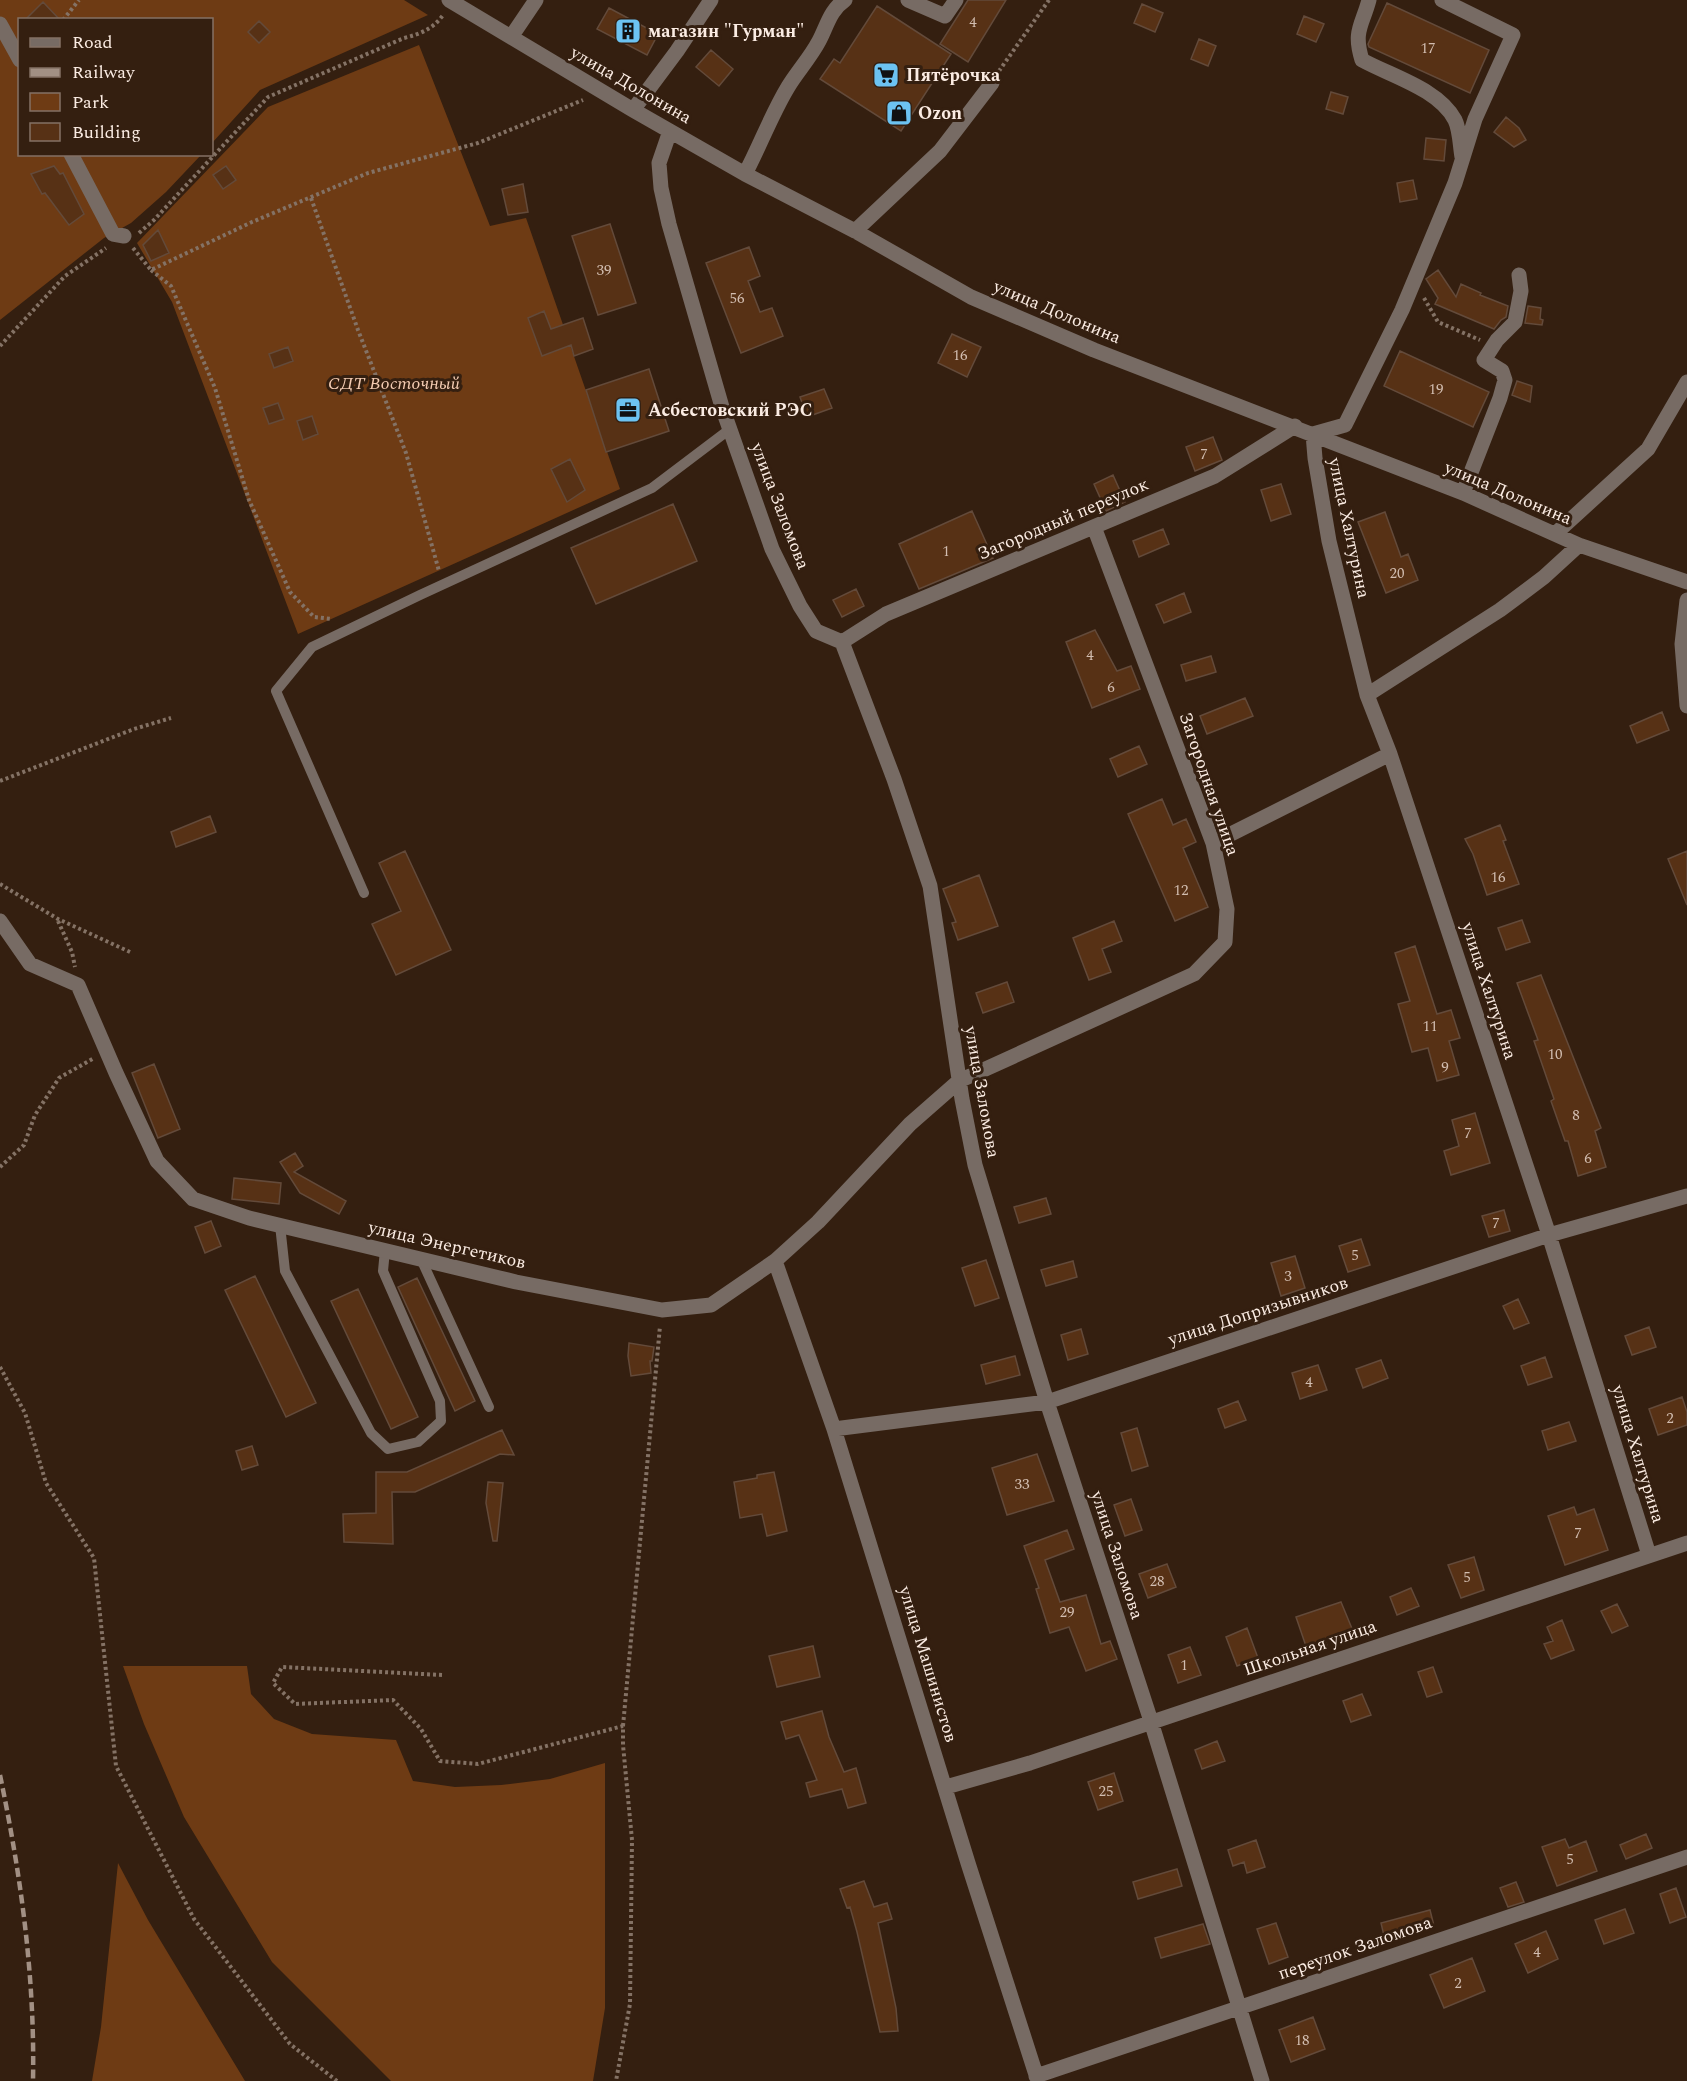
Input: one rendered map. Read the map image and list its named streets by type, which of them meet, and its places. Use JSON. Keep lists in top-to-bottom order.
{
  "streets": {
    "street": [
      "улица Долонина",
      "улица Заломова",
      "Загородный переулок",
      "улица Халтурина",
      "Загородная улица",
      "улица Энергетиков",
      "улица Допризывников",
      "Школьная улица",
      "улица Машинистов",
      "переулок Заломова"
    ]
  },
  "crossings": [
    ["улица Долонина", "улица Заломова"],
    ["улица Долонина", "Загородный переулок"],
    ["улица Долонина", "улица Халтурина"],
    ["улица Заломова", "Загородный переулок"],
    ["улица Заломова", "Загородная улица"],
    ["улица Заломова", "улица Энергетиков"],
    ["улица Заломова", "улица Допризывников"],
    ["улица Заломова", "Школьная улица"],
    ["улица Заломова", "переулок Заломова"],
    ["Загородный переулок", "Загородная улица"],
    ["улица Халтурина", "улица Допризывников"],
    ["улица Халтурина", "Школьная улица"],
    ["Загородная улица", "улица Энергетиков"],
    ["улица Энергетиков", "улица Машинистов"],
    ["улица Допризывников", "улица Машинистов"],
    ["Школьная улица", "улица Машинистов"],
    ["улица Машинистов", "переулок Заломова"]
  ],
  "parks": ["СДТ Восточный"],
  "places": {
    "building": ["магазин \"Гурман\""],
    "supermarket": ["Пятёрочка"],
    "shop": ["Ozon"],
    "office": ["Асбестовский РЭС"]
  },
  "house_numbers": [
    "4",
    "17",
    "39",
    "56",
    "16",
    "19",
    "7",
    "1",
    "20",
    "4",
    "6",
    "16",
    "12",
    "11",
    "10",
    "9",
    "8",
    "7",
    "6",
    "7",
    "5",
    "3",
    "4",
    "2",
    "33",
    "7",
    "5",
    "28",
    "29",
    "1",
    "25",
    "5",
    "4",
    "2",
    "18"
  ],
  "legend": [
    "Road",
    "Railway",
    "Park",
    "Building"
  ]
}
